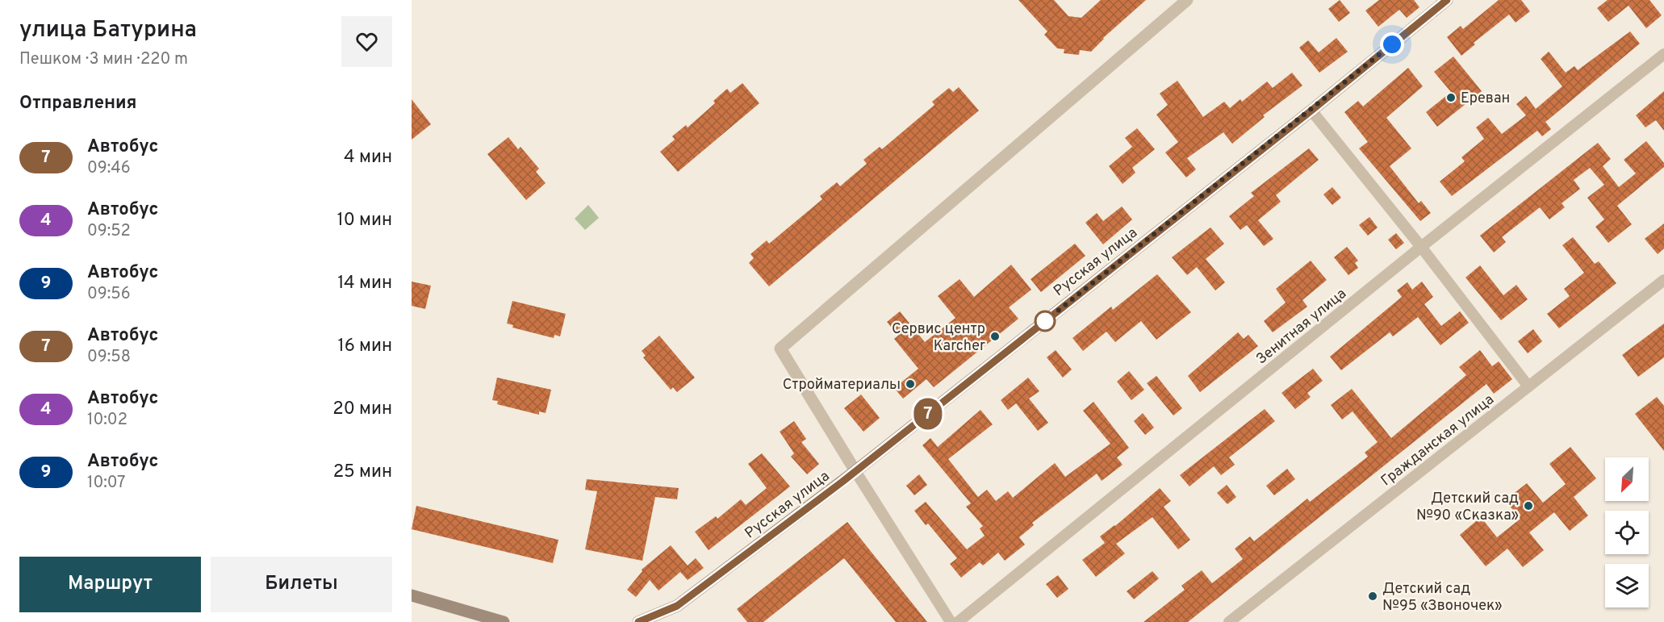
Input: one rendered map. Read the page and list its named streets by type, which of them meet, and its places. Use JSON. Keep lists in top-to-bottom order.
{
  "streets": {
    "main road": ["Русская улица"],
    "street": ["Зенитная улица", "Гражданская улица"]
  },
  "places": [
    "Ереван",
    "Сервис центр Karcher",
    "Стройматериалы",
    "Детский сад №90 «Сказка»",
    "Детский сад №95 «Звоночек»"
  ],
  "lines": ["bus line 7"],
  "north": "bottom left",
  "page": {
    "heading": [
      ["улица Батурина", "Пешком · 3 мин · 220 m"],
      "Отправления"
    ],
    "on_map": "7",
    "list": [
      {
        "mark": "7",
        "name": "Автобус",
        "note": "09:46",
        "value": "4 мин"
      },
      {
        "mark": "4",
        "name": "Автобус",
        "note": "09:52",
        "value": "10 мин"
      },
      {
        "mark": "9",
        "name": "Автобус",
        "note": "09:56",
        "value": "14 мин"
      },
      {
        "mark": "7",
        "name": "Автобус",
        "note": "09:58",
        "value": "16 мин"
      },
      {
        "mark": "4",
        "name": "Автобус",
        "note": "10:02",
        "value": "20 мин"
      },
      {
        "mark": "9",
        "name": "Автобус",
        "note": "10:07",
        "value": "25 мин"
      }
    ],
    "buttons": ["Маршрут", "Билеты"]
  }
}
